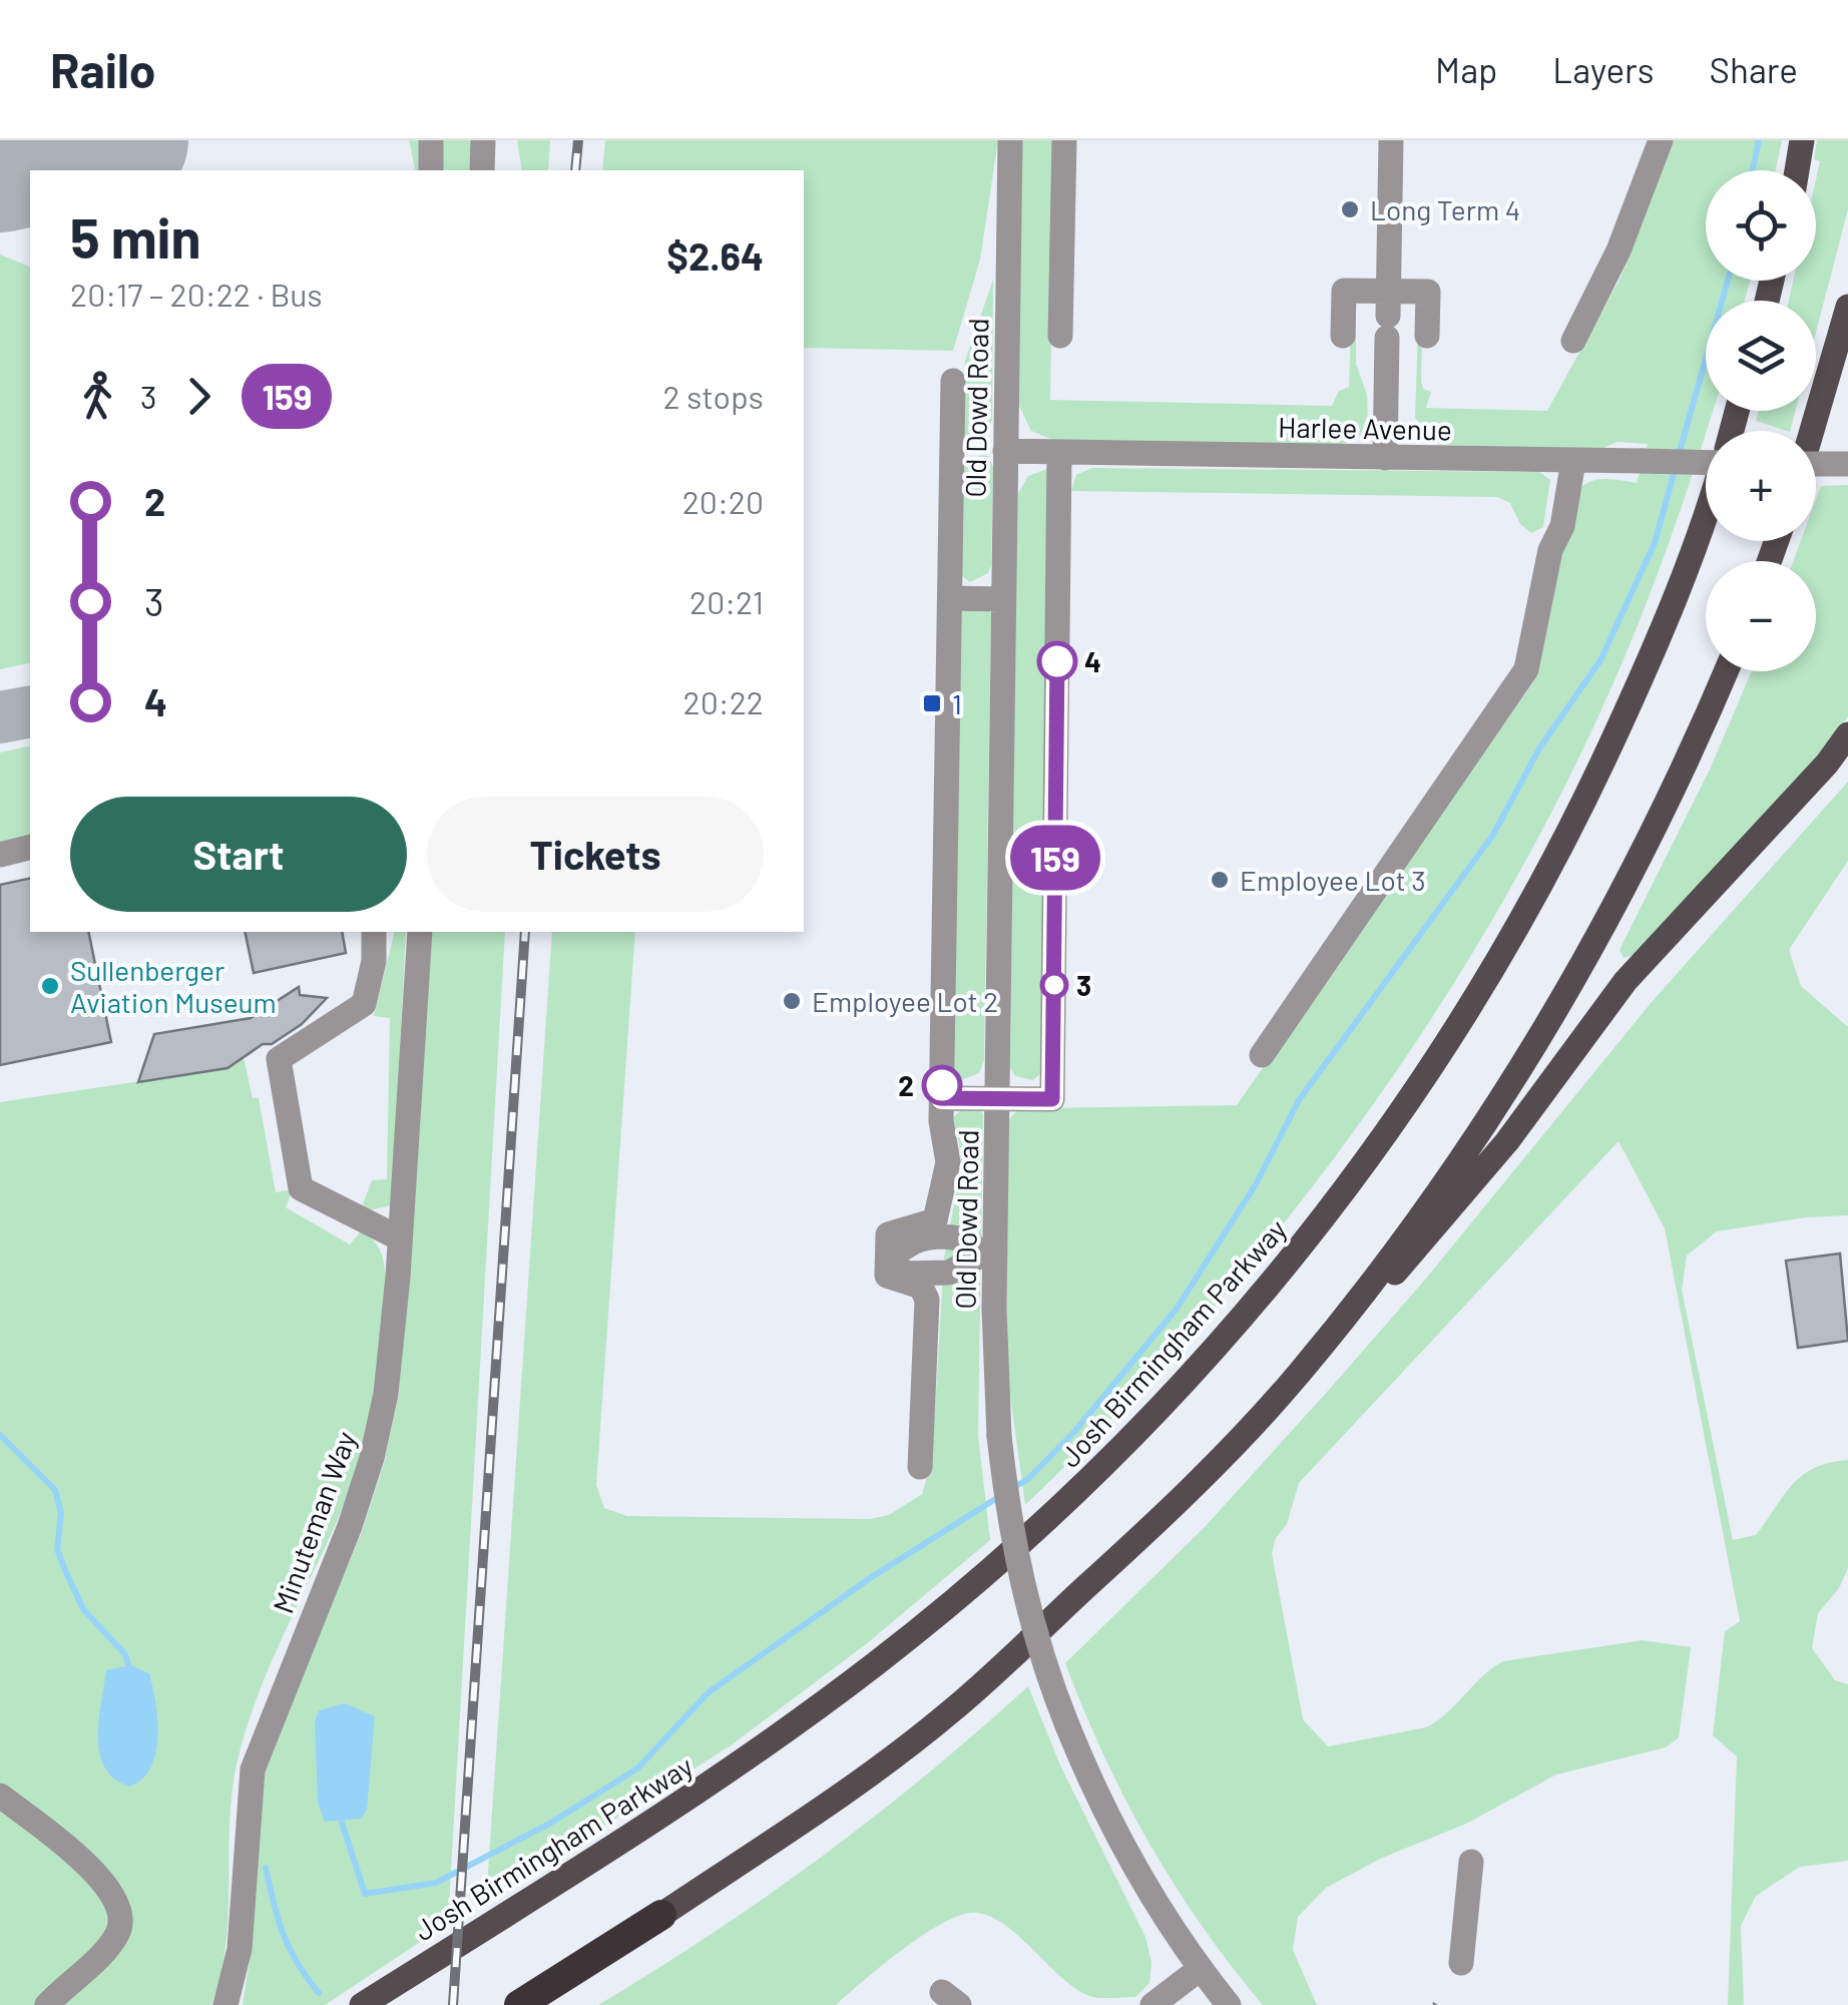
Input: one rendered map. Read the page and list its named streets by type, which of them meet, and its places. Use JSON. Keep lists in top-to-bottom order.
{
  "streets": {
    "main road": ["Josh Birmingham Parkway"],
    "street": ["Old Dowd Road", "Harlee Avenue", "Minuteman Way"]
  },
  "crossings": [
    ["Old Dowd Road", "Harlee Avenue"]
  ],
  "places": {
    "other": [
      "Long Term 4",
      "4",
      "Employee Lot 3",
      "3",
      "Sullenberger Aviation Museum",
      "Employee Lot 2",
      "2"
    ],
    "transit": ["1"]
  },
  "lines": ["bus line 159"],
  "page": {
    "header": "Railo",
    "nav": ["Map", "Layers", "Share"],
    "on_map": "159",
    "map_buttons": ["+", "−"],
    "heading": ["5 min", "20:17 – 20:22 · Bus", "$2.64"],
    "legs": ["3", "159", "2 stops"],
    "list": [
      {
        "name": "2",
        "value": "20:20"
      },
      {
        "name": "3",
        "value": "20:21"
      },
      {
        "name": "4",
        "value": "20:22"
      }
    ],
    "buttons": ["Start", "Tickets"]
  }
}
